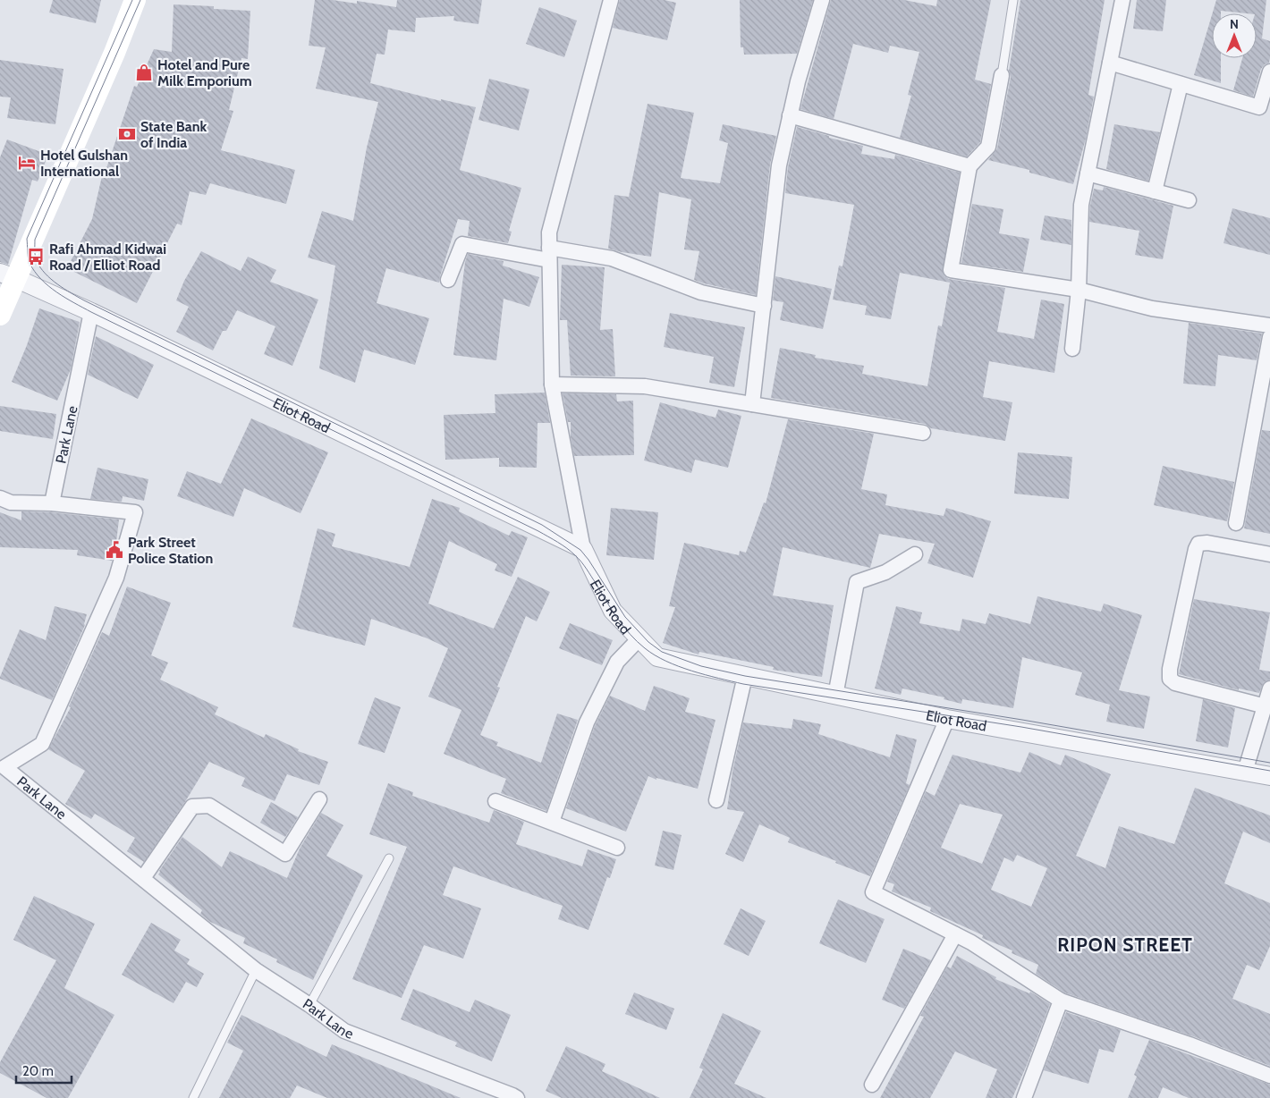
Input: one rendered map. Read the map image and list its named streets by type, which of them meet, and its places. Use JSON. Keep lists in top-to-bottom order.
{
  "streets": {
    "street": ["Eliot Road", "Park Lane"]
  },
  "crossings": [
    ["Eliot Road", "Park Lane"]
  ],
  "districts": ["RIPON STREET"],
  "places": {
    "shop": ["Hotel and Pure Milk Emporium"],
    "bank": ["State Bank of India"],
    "hotel": ["Hotel Gulshan International"],
    "bus stop": ["Rafi Ahmad Kidwai Road / Elliot Road"],
    "public building": ["Park Street Police Station"]
  },
  "scale_bar": "20 m",
  "north": "top"
}
